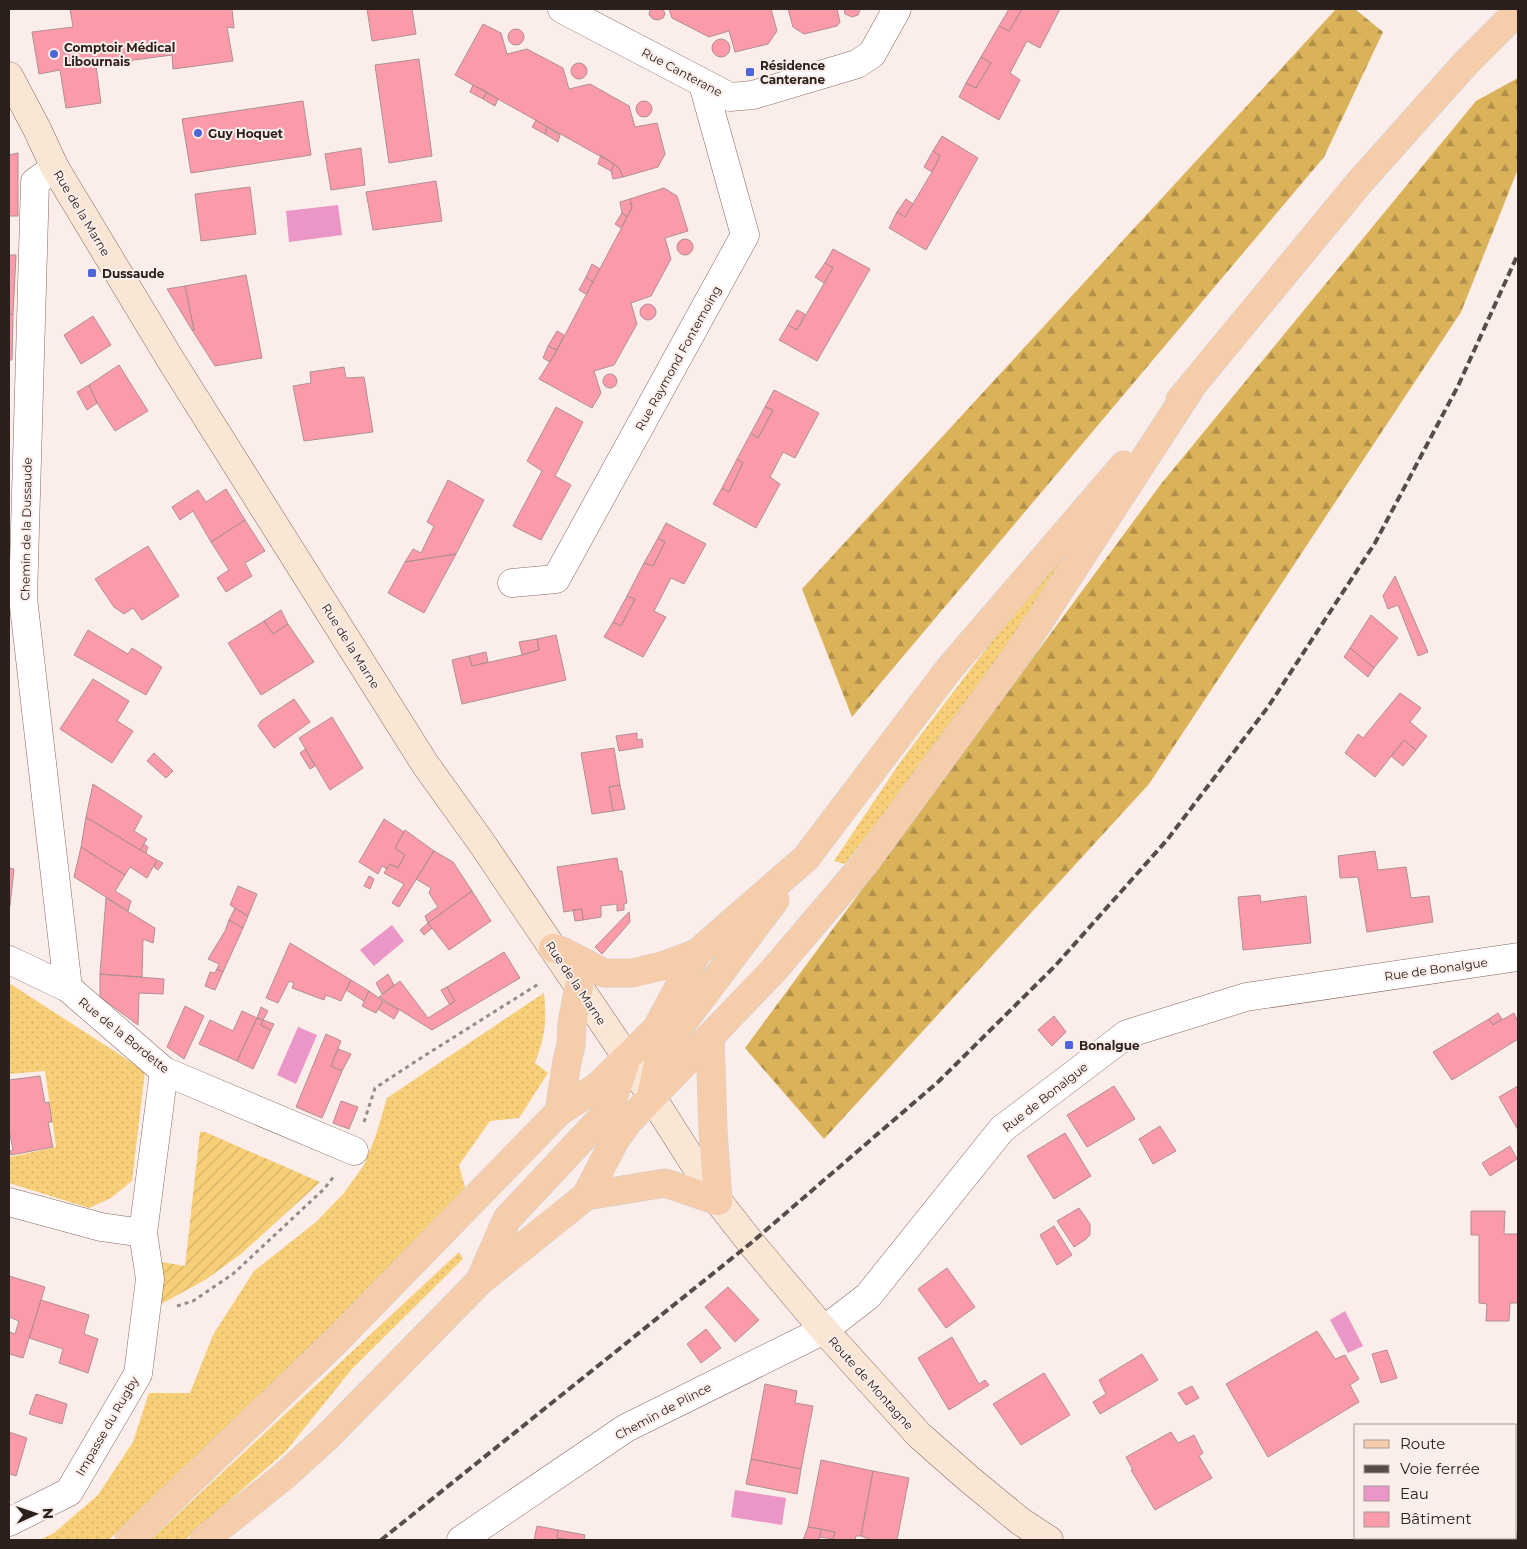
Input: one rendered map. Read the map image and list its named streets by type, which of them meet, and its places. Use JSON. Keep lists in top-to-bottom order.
{
  "streets": {
    "main road": ["Rue de la Marne", "Route de Montagne"],
    "street": [
      "Rue Canterane",
      "Rue Raymond Fontemoing",
      "Chemin de la Dussaude",
      "Rue de Bonalgue",
      "Rue de la Bordette",
      "Chemin de Plince",
      "Impasse du Rugby"
    ]
  },
  "crossings": [
    ["Rue Canterane", "Rue Raymond Fontemoing"],
    ["Rue de la Marne", "Chemin de la Dussaude"],
    ["Rue de la Marne", "Route de Montagne"],
    ["Chemin de la Dussaude", "Rue de la Bordette"],
    ["Rue de Bonalgue", "Route de Montagne"],
    ["Rue de Bonalgue", "Chemin de Plince"],
    ["Rue de la Bordette", "Impasse du Rugby"],
    ["Route de Montagne", "Chemin de Plince"]
  ],
  "places": {
    "other": ["Comptoir Médical Libournais", "Guy Hoquet"],
    "transit": ["Résidence Canterane", "Dussaude", "Bonalgue"]
  },
  "legend": [
    "Route",
    "Voie ferrée",
    "Eau",
    "Bâtiment"
  ],
  "north": "right"
}
